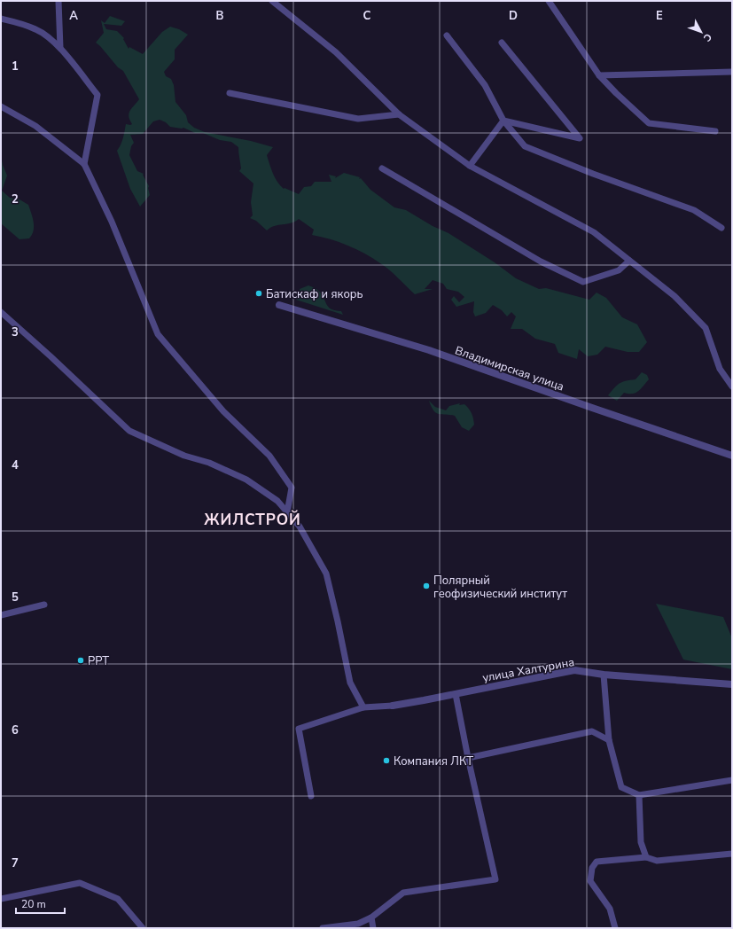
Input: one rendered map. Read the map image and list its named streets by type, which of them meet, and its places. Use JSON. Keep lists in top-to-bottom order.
{
  "streets": {
    "street": ["Владимирская улица", "улица Халтурина"]
  },
  "districts": ["ЖИЛСТРОЙ"],
  "places": [
    "Батискаф и якорь",
    "Полярный геофизический институт",
    "РРТ",
    "Компания ЛКТ"
  ],
  "scale_bar": "20 m",
  "north": "bottom right",
  "grid": {
    "columns": [
      "A",
      "B",
      "C",
      "D",
      "E"
    ],
    "rows": [
      "1",
      "2",
      "3",
      "4",
      "5",
      "6",
      "7"
    ]
  }
}
